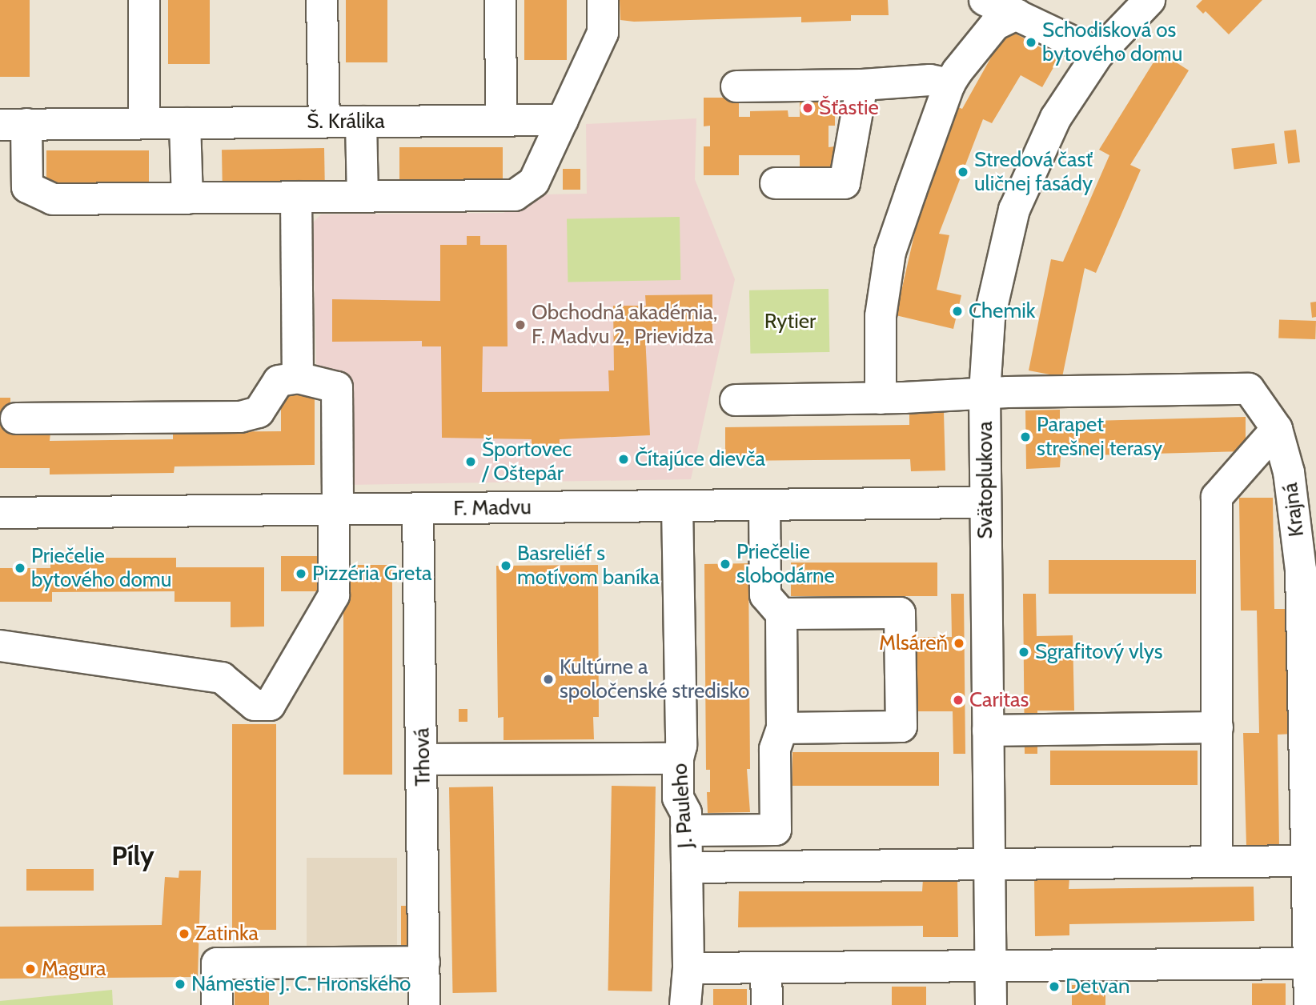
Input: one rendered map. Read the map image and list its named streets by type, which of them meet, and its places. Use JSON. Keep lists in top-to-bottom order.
{
  "streets": {
    "street": [
      "Š. Králika",
      "Svätoplukova",
      "F. Madvu",
      "Krajná",
      "Trhová",
      "J. Pauleho"
    ]
  },
  "crossings": [
    ["Svätoplukova", "F. Madvu"],
    ["Svätoplukova", "Krajná"],
    ["F. Madvu", "Trhová"],
    ["F. Madvu", "J. Pauleho"]
  ],
  "districts": ["Píly"],
  "parks": ["Rytier"],
  "places": [
    "Schodisková os bytového domu",
    "Šťastie",
    "Stredová časť uličnej fasády",
    "Chemik",
    "Obchodná akadémia, F. Madvu 2, Prievidza",
    "Parapet strešnej terasy",
    "Čítajúce dievča",
    "Športovec / Oštepár",
    "Priečelie slobodárne",
    "Basreliéf s motívom baníka",
    "Priečelie bytového domu",
    "Pizzéria Greta",
    "Mlsáreň",
    "Sgrafitový vlys",
    "Kultúrne a spoločenské stredisko",
    "Caritas",
    "Zatinka",
    "Magura",
    "Námestie J. C. Hronského",
    "Detvan"
  ]
}
